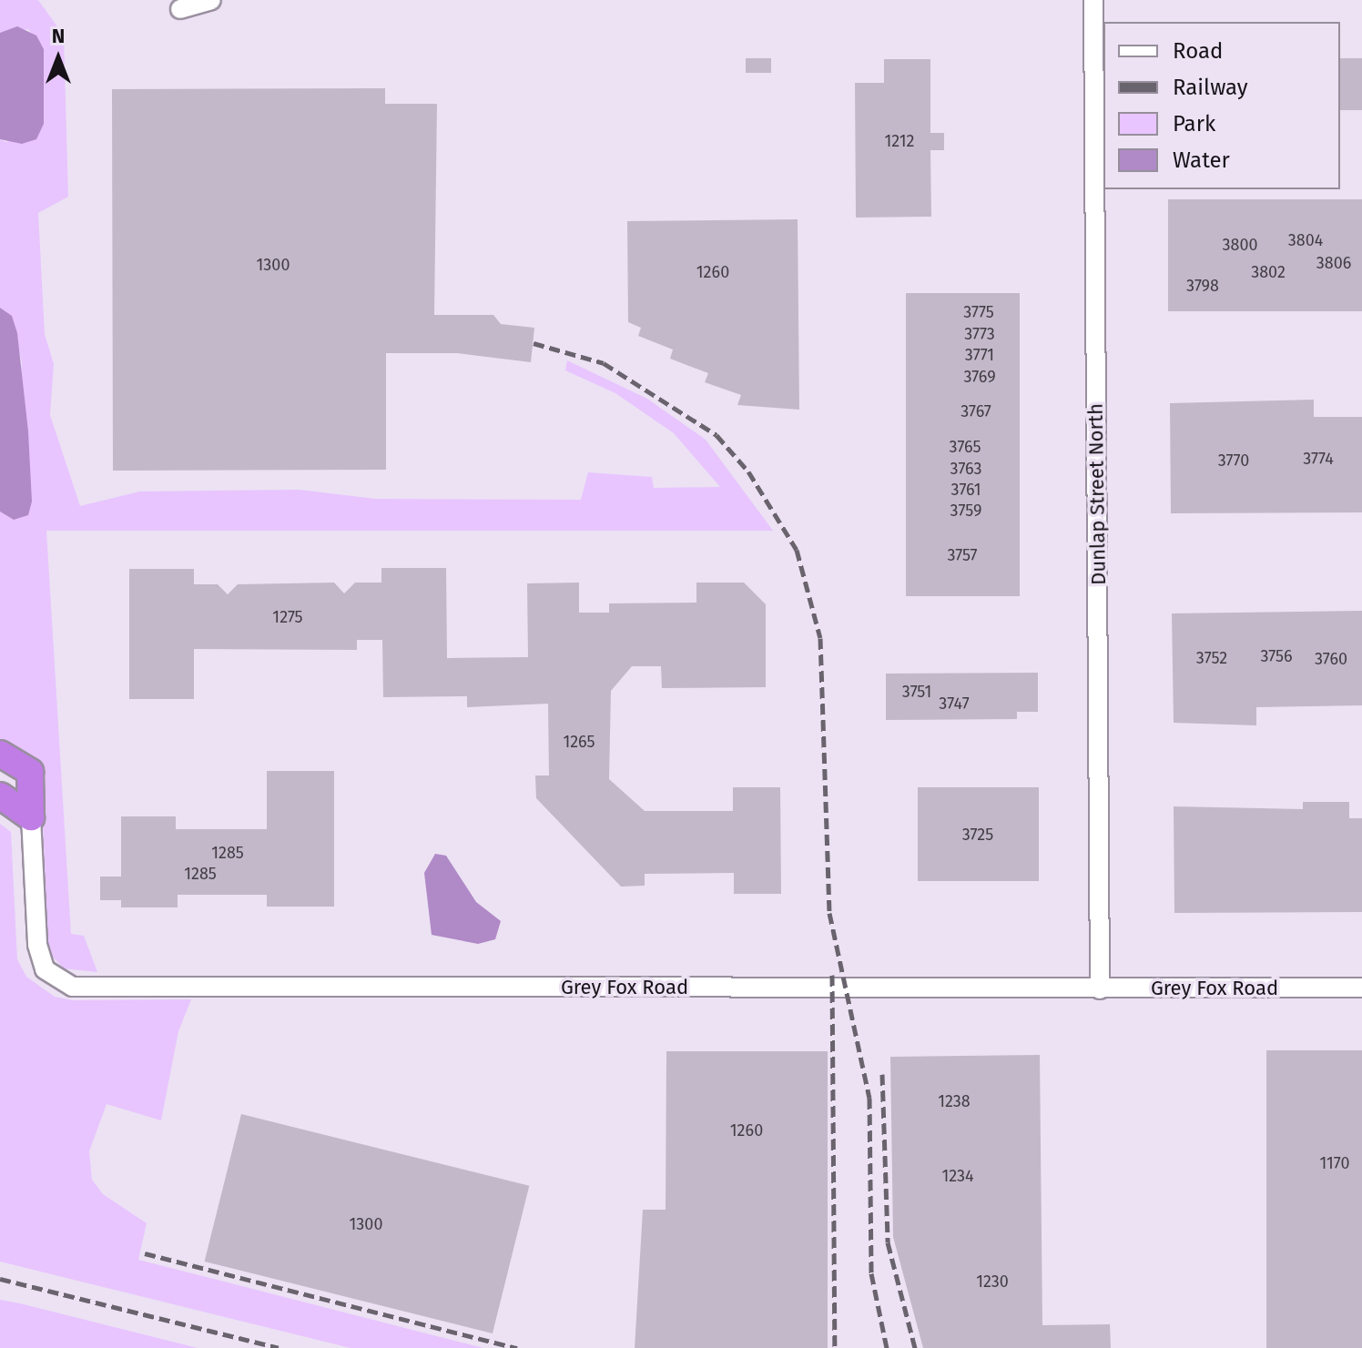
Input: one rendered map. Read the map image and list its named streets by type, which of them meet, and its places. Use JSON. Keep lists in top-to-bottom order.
{
  "streets": {
    "street": ["Dunlap Street North", "Grey Fox Road"]
  },
  "crossings": [
    ["Dunlap Street North", "Grey Fox Road"]
  ],
  "house_numbers": [
    "1212",
    "3804",
    "3800",
    "3806",
    "1300",
    "1260",
    "3802",
    "3798",
    "3775",
    "3773",
    "3771",
    "3769",
    "3767",
    "3765",
    "3774",
    "3770",
    "3763",
    "3761",
    "3759",
    "3757",
    "1275",
    "3756",
    "3752",
    "3760",
    "3751",
    "3747",
    "1265",
    "3725",
    "1285",
    "1285",
    "1238",
    "1260",
    "1170",
    "1234",
    "1300",
    "1230"
  ],
  "legend": [
    "Road",
    "Railway",
    "Park",
    "Water"
  ],
  "north": "top"
}
